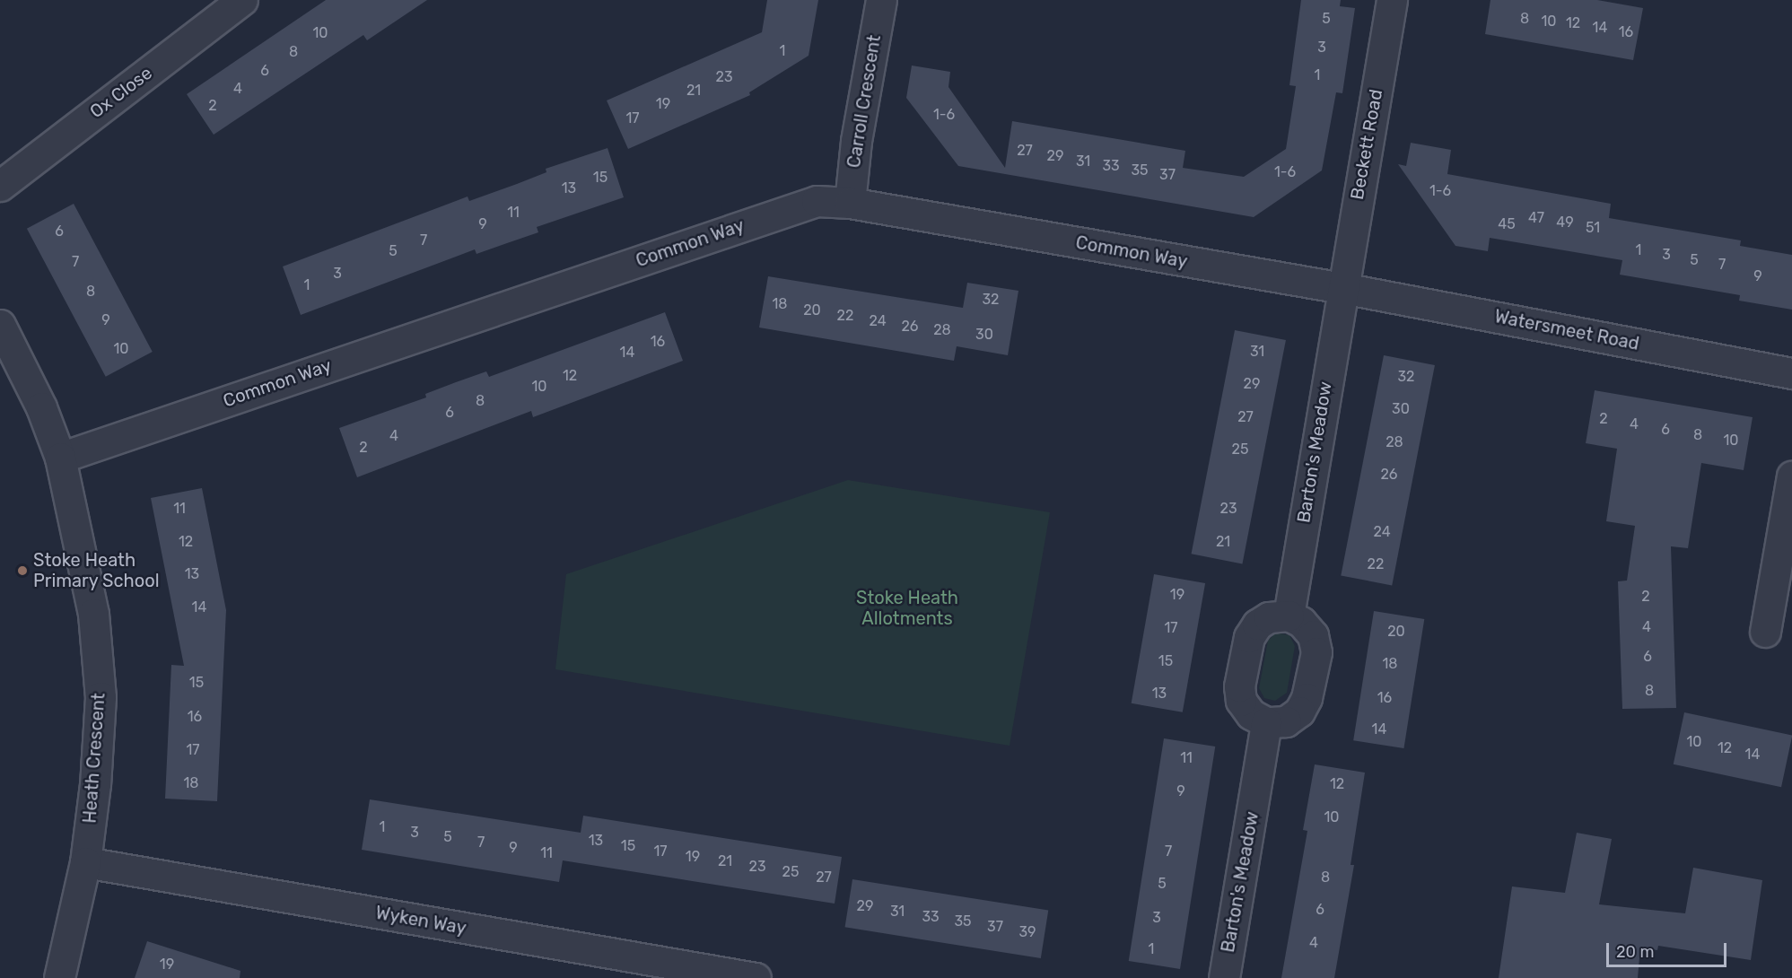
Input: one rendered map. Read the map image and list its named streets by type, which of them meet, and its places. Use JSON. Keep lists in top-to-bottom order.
{
  "streets": {
    "street": [
      "Ox Close",
      "Carroll Crescent",
      "Beckett Road",
      "Common Way",
      "Watersmeet Road",
      "Barton's Meadow",
      "Heath Crescent",
      "Wyken Way"
    ]
  },
  "crossings": [
    ["Carroll Crescent", "Common Way"],
    ["Beckett Road", "Common Way"],
    ["Beckett Road", "Watersmeet Road"],
    ["Beckett Road", "Barton's Meadow"],
    ["Common Way", "Watersmeet Road"],
    ["Common Way", "Barton's Meadow"],
    ["Common Way", "Heath Crescent"],
    ["Watersmeet Road", "Barton's Meadow"],
    ["Heath Crescent", "Wyken Way"]
  ],
  "parks": ["Stoke Heath Allotments"],
  "places": ["Stoke Heath Primary School"],
  "house_numbers": [
    "5",
    "8",
    "10",
    "12",
    "14",
    "16",
    "10",
    "3",
    "1",
    "8",
    "6",
    "1",
    "23",
    "4",
    "21",
    "19",
    "2",
    "1-6",
    "17",
    "27",
    "29",
    "31",
    "33",
    "35",
    "1-6",
    "37",
    "15",
    "13",
    "1-6",
    "11",
    "47",
    "49",
    "9",
    "45",
    "51",
    "6",
    "7",
    "1",
    "5",
    "3",
    "5",
    "7",
    "7",
    "3",
    "9",
    "1",
    "8",
    "32",
    "18",
    "20",
    "22",
    "9",
    "24",
    "26",
    "28",
    "30",
    "16",
    "10",
    "31",
    "14",
    "12",
    "32",
    "29",
    "10",
    "8",
    "30",
    "6",
    "27",
    "2",
    "4",
    "6",
    "8",
    "4",
    "10",
    "28",
    "2",
    "25",
    "26",
    "11",
    "23",
    "24",
    "12",
    "21",
    "22",
    "13",
    "19",
    "2",
    "14",
    "4",
    "17",
    "20",
    "6",
    "15",
    "18",
    "15",
    "8",
    "13",
    "16",
    "16",
    "14",
    "10",
    "12",
    "17",
    "14",
    "11",
    "18",
    "12",
    "9",
    "10",
    "1",
    "3",
    "5",
    "13",
    "7",
    "15",
    "9",
    "17",
    "7",
    "11",
    "19",
    "21",
    "23",
    "25",
    "27",
    "8",
    "5",
    "29",
    "6",
    "31",
    "33",
    "3",
    "35",
    "37",
    "39",
    "4",
    "1",
    "19"
  ],
  "scale_bar": "20 m"
}
